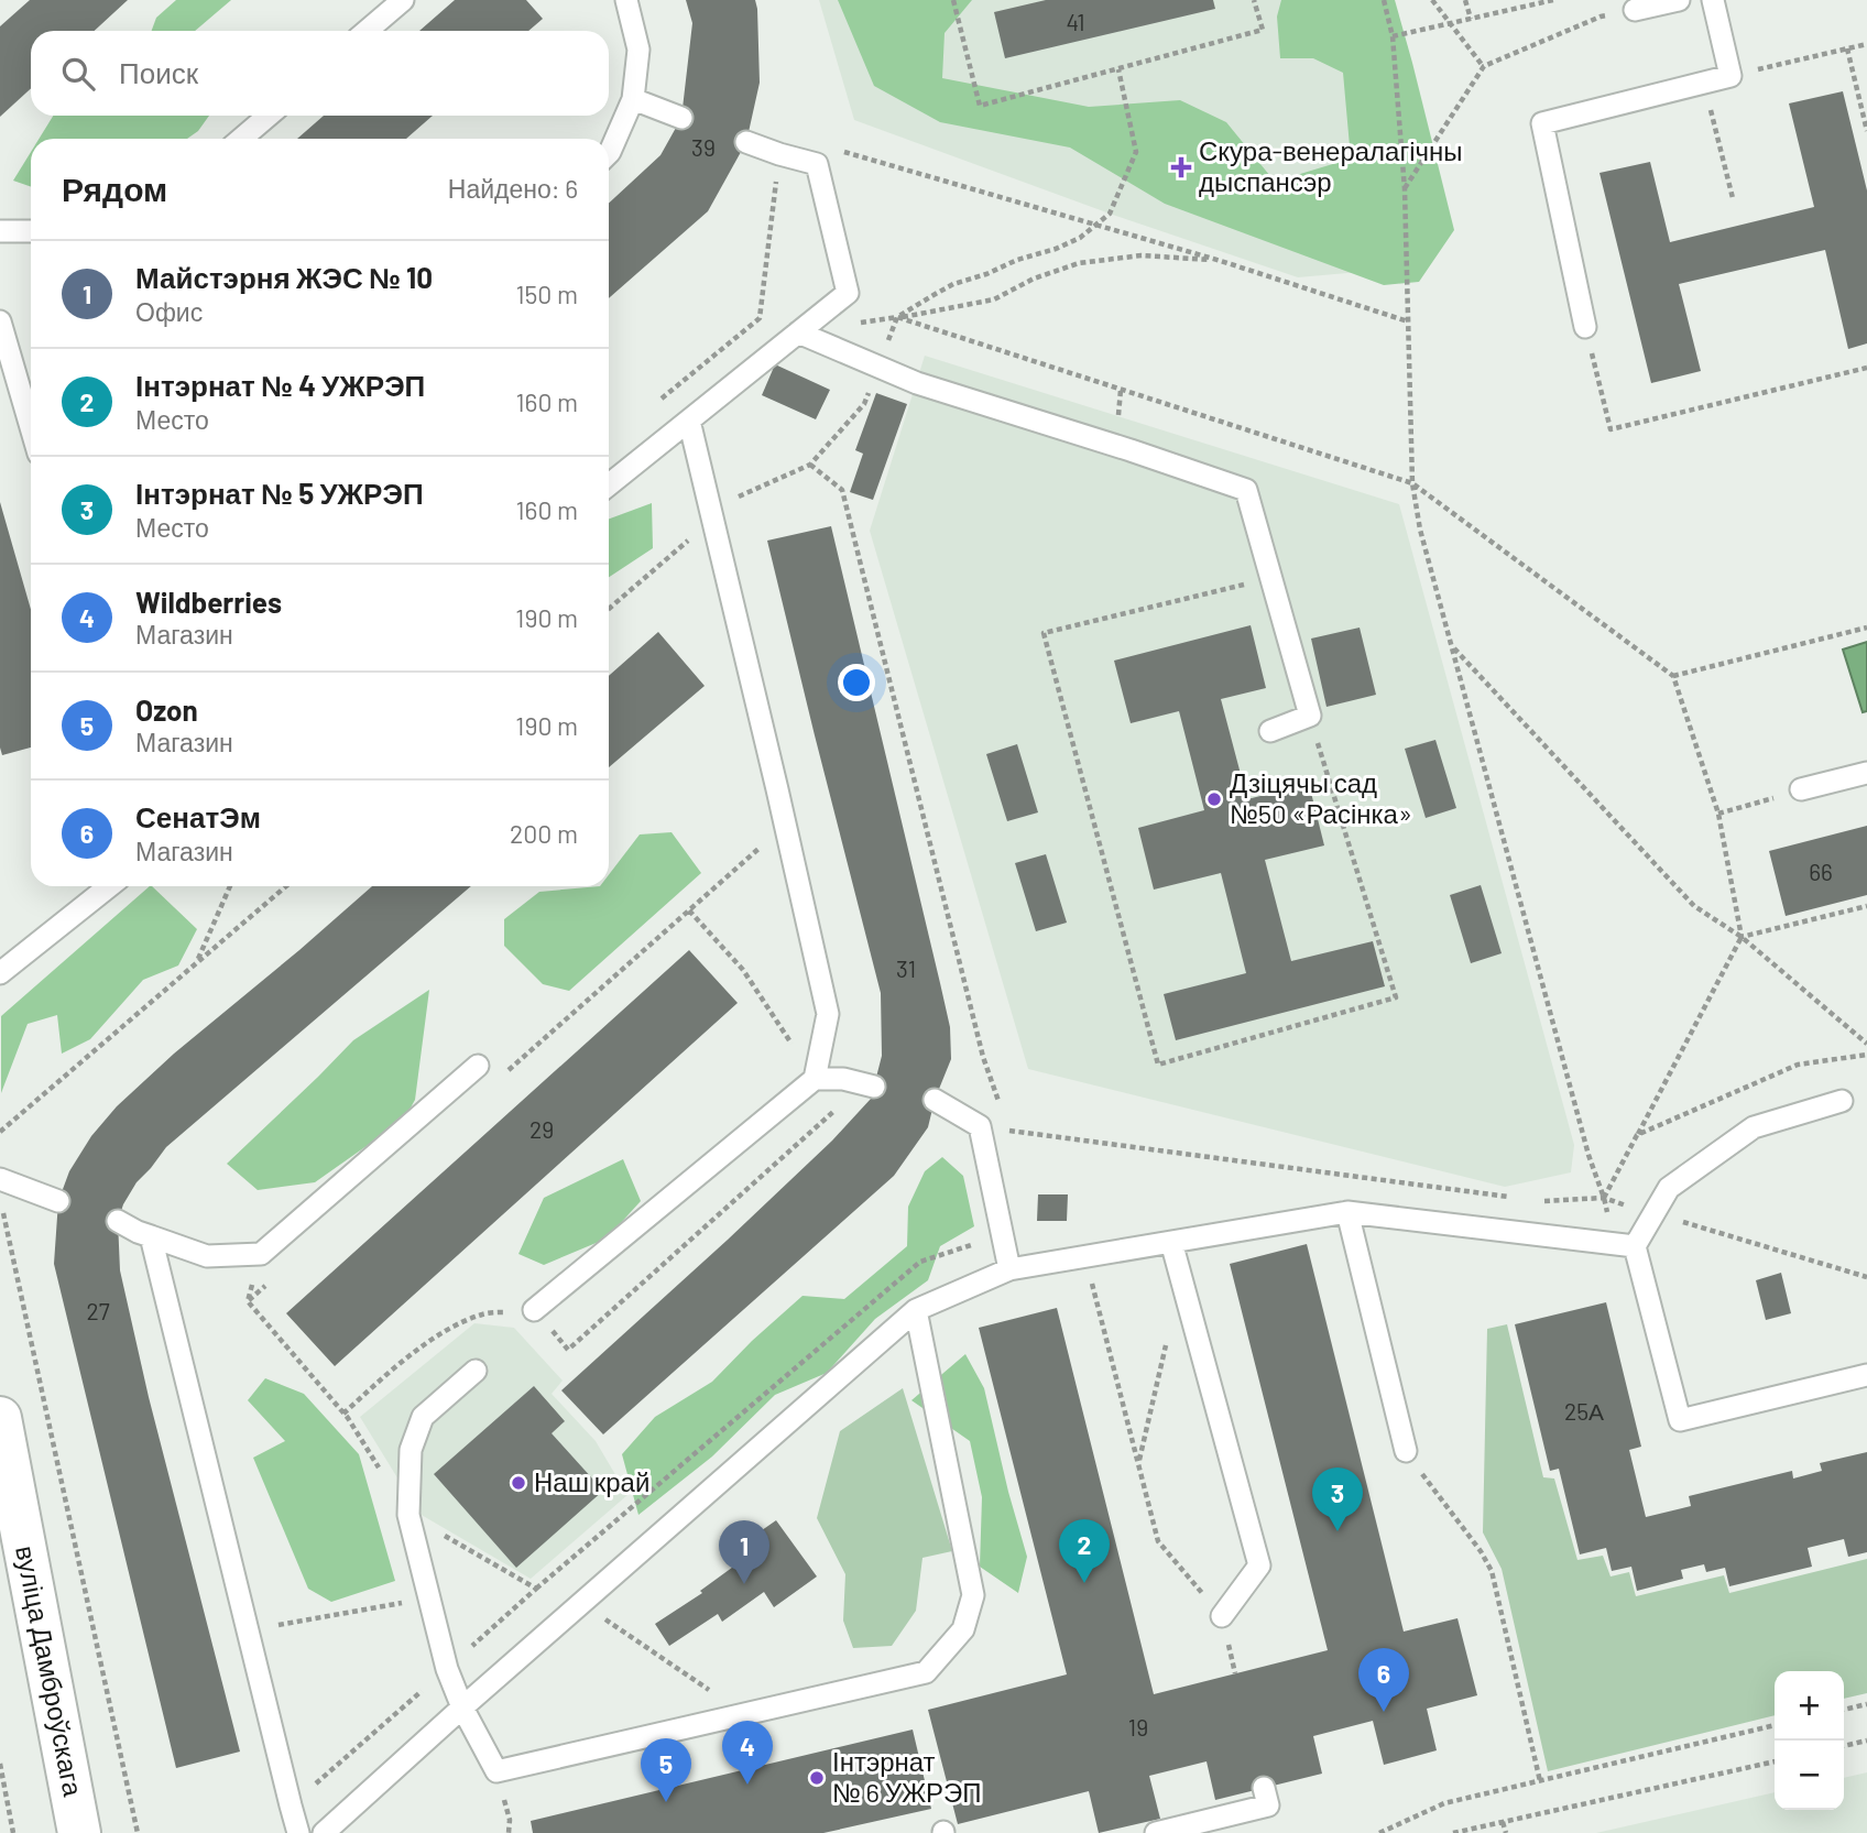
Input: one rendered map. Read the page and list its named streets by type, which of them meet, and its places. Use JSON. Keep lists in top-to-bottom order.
{
  "streets": {
    "street": ["вуліца Дамброўскага"]
  },
  "places": {
    "health": ["Скура-венералагічны дыспансэр"],
    "other": ["Дзіцячы сад №50 «Расінка»", "Наш край", "Інтэрнат № 6 УЖРЭП"]
  },
  "house_numbers": [
    "41",
    "39",
    "66",
    "31",
    "29",
    "27",
    "25А",
    "19"
  ],
  "page": {
    "search": "Поиск",
    "heading": ["Рядом", "Найдено: 6"],
    "list": [
      {
        "mark": "1",
        "name": "Майстэрня ЖЭС № 10",
        "note": "Офис",
        "value": "150 m"
      },
      {
        "mark": "2",
        "name": "Інтэрнат № 4 УЖРЭП",
        "note": "Место",
        "value": "160 m"
      },
      {
        "mark": "3",
        "name": "Інтэрнат № 5 УЖРЭП",
        "note": "Место",
        "value": "160 m"
      },
      {
        "mark": "4",
        "name": "Wildberries",
        "note": "Магазин",
        "value": "190 m"
      },
      {
        "mark": "5",
        "name": "Ozon",
        "note": "Магазин",
        "value": "190 m"
      },
      {
        "mark": "6",
        "name": "СенатЭм",
        "note": "Магазин",
        "value": "200 m"
      }
    ],
    "pins": [
      "3",
      "2",
      "1",
      "6",
      "4",
      "5"
    ],
    "map_buttons": ["+", "−"]
  }
}
